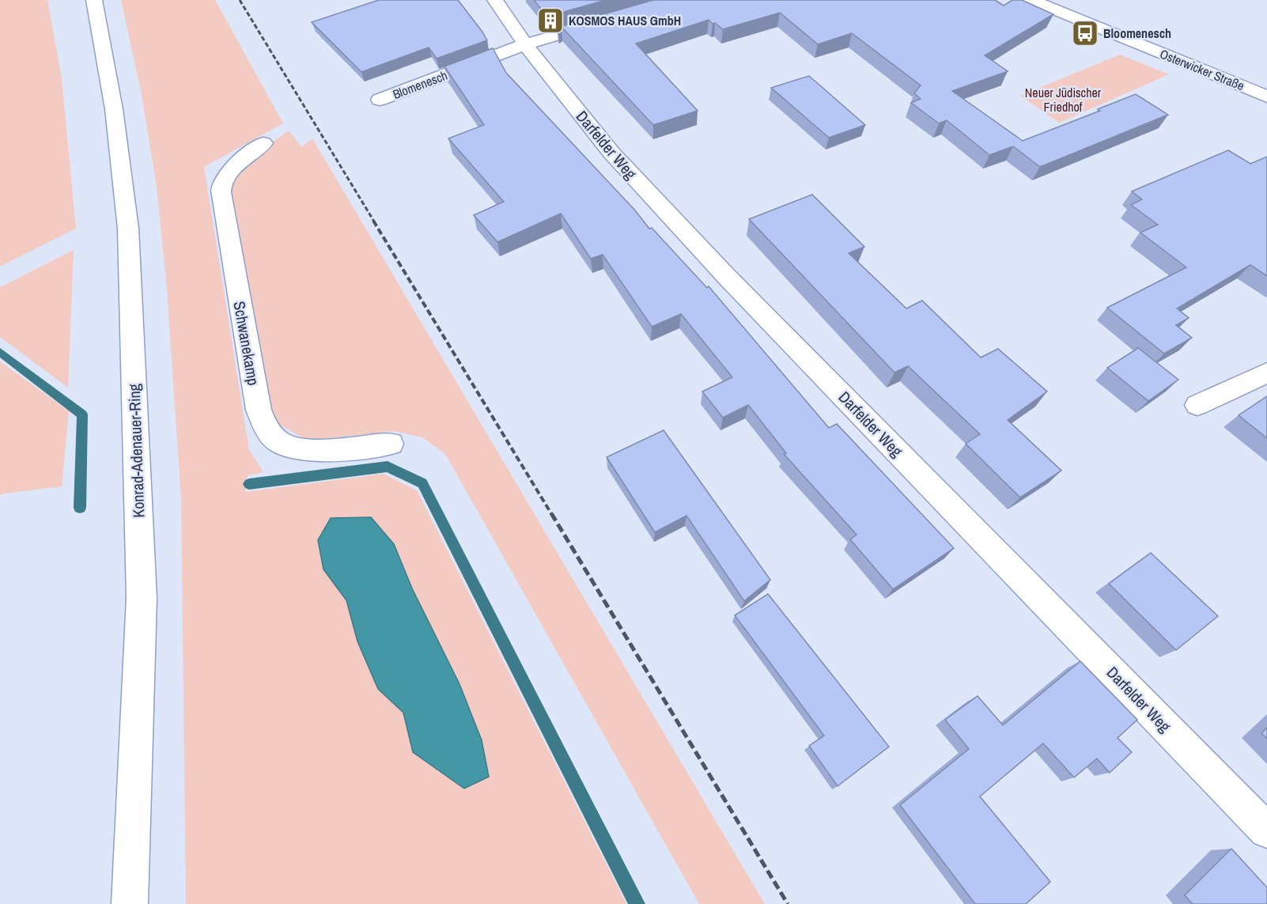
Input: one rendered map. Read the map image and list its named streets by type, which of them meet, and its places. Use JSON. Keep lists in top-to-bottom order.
{
  "streets": {
    "street": [
      "Osterwicker Straße",
      "Blomenesch",
      "Darfelder Weg",
      "Schwanekamp",
      "Konrad-Adenauer-Ring"
    ]
  },
  "crossings": [
    ["Blomenesch", "Darfelder Weg"]
  ],
  "parks": ["Neuer Jüdischer Friedhof"],
  "places": {
    "building": ["KOSMOS HAUS GmbH"],
    "bus stop": ["Bloomenesch"]
  }
}
